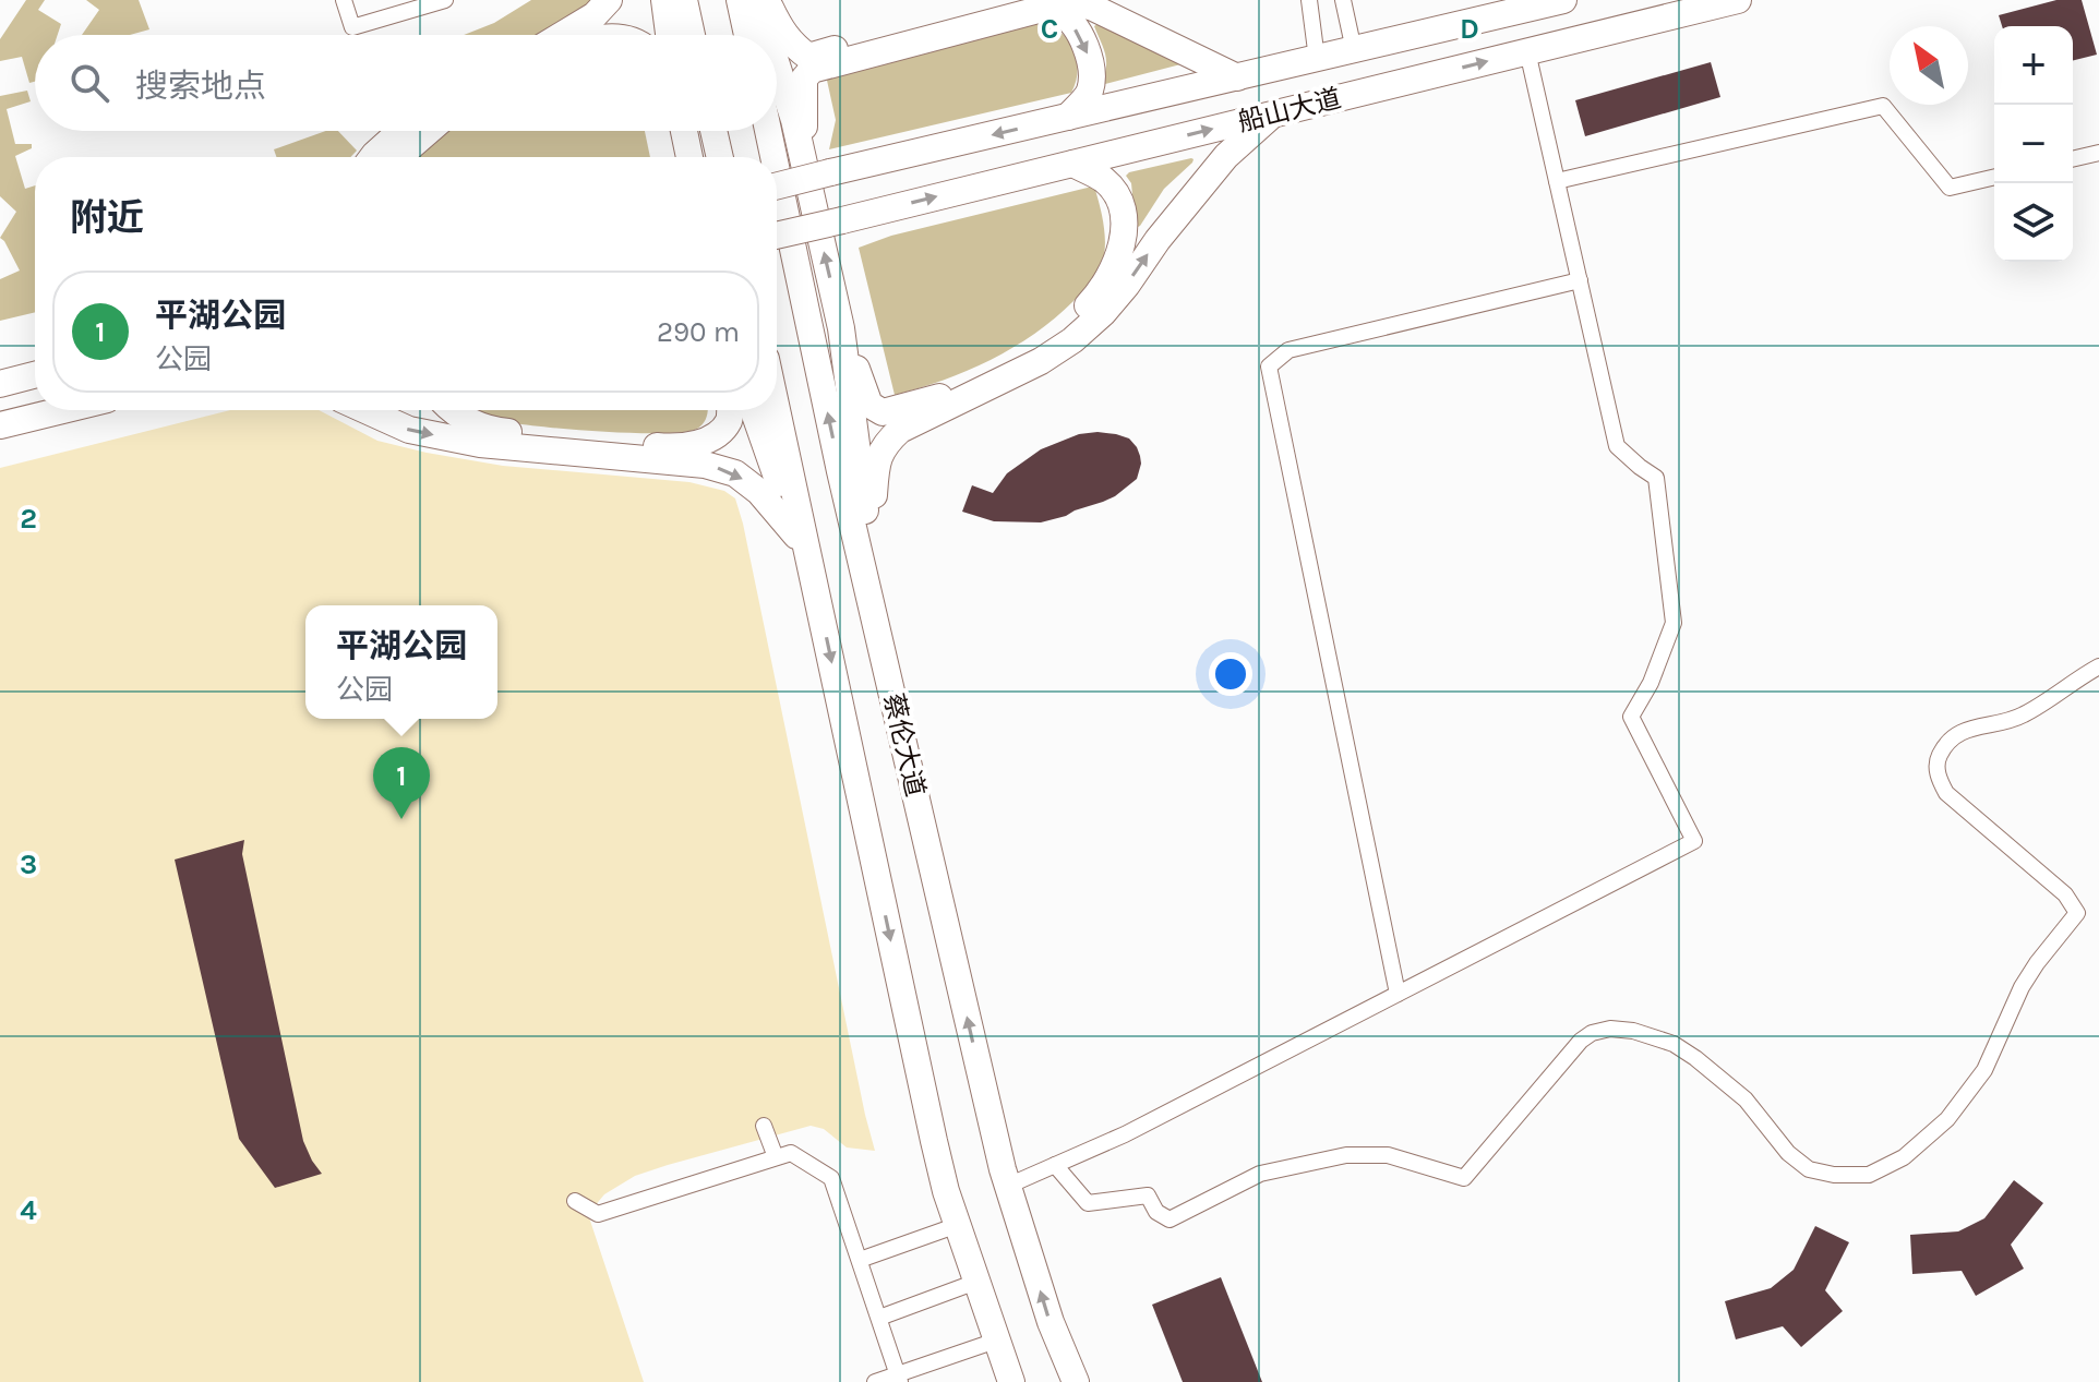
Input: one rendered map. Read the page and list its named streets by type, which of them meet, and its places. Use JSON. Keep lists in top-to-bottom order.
{
  "streets": {
    "highway": ["船山大道", "蔡伦大道"]
  },
  "north": "top left",
  "page": {
    "map_buttons": ["+", "−"],
    "search": "搜索地点",
    "heading": "附近",
    "list": [
      {
        "mark": "1",
        "name": "平湖公园",
        "note": "公园",
        "value": "290 m"
      }
    ],
    "popup": ["平湖公园", "公园"],
    "pins": "1"
  },
  "grid": {
    "columns": ["C", "D"],
    "rows": ["2", "3", "4"]
  }
}
